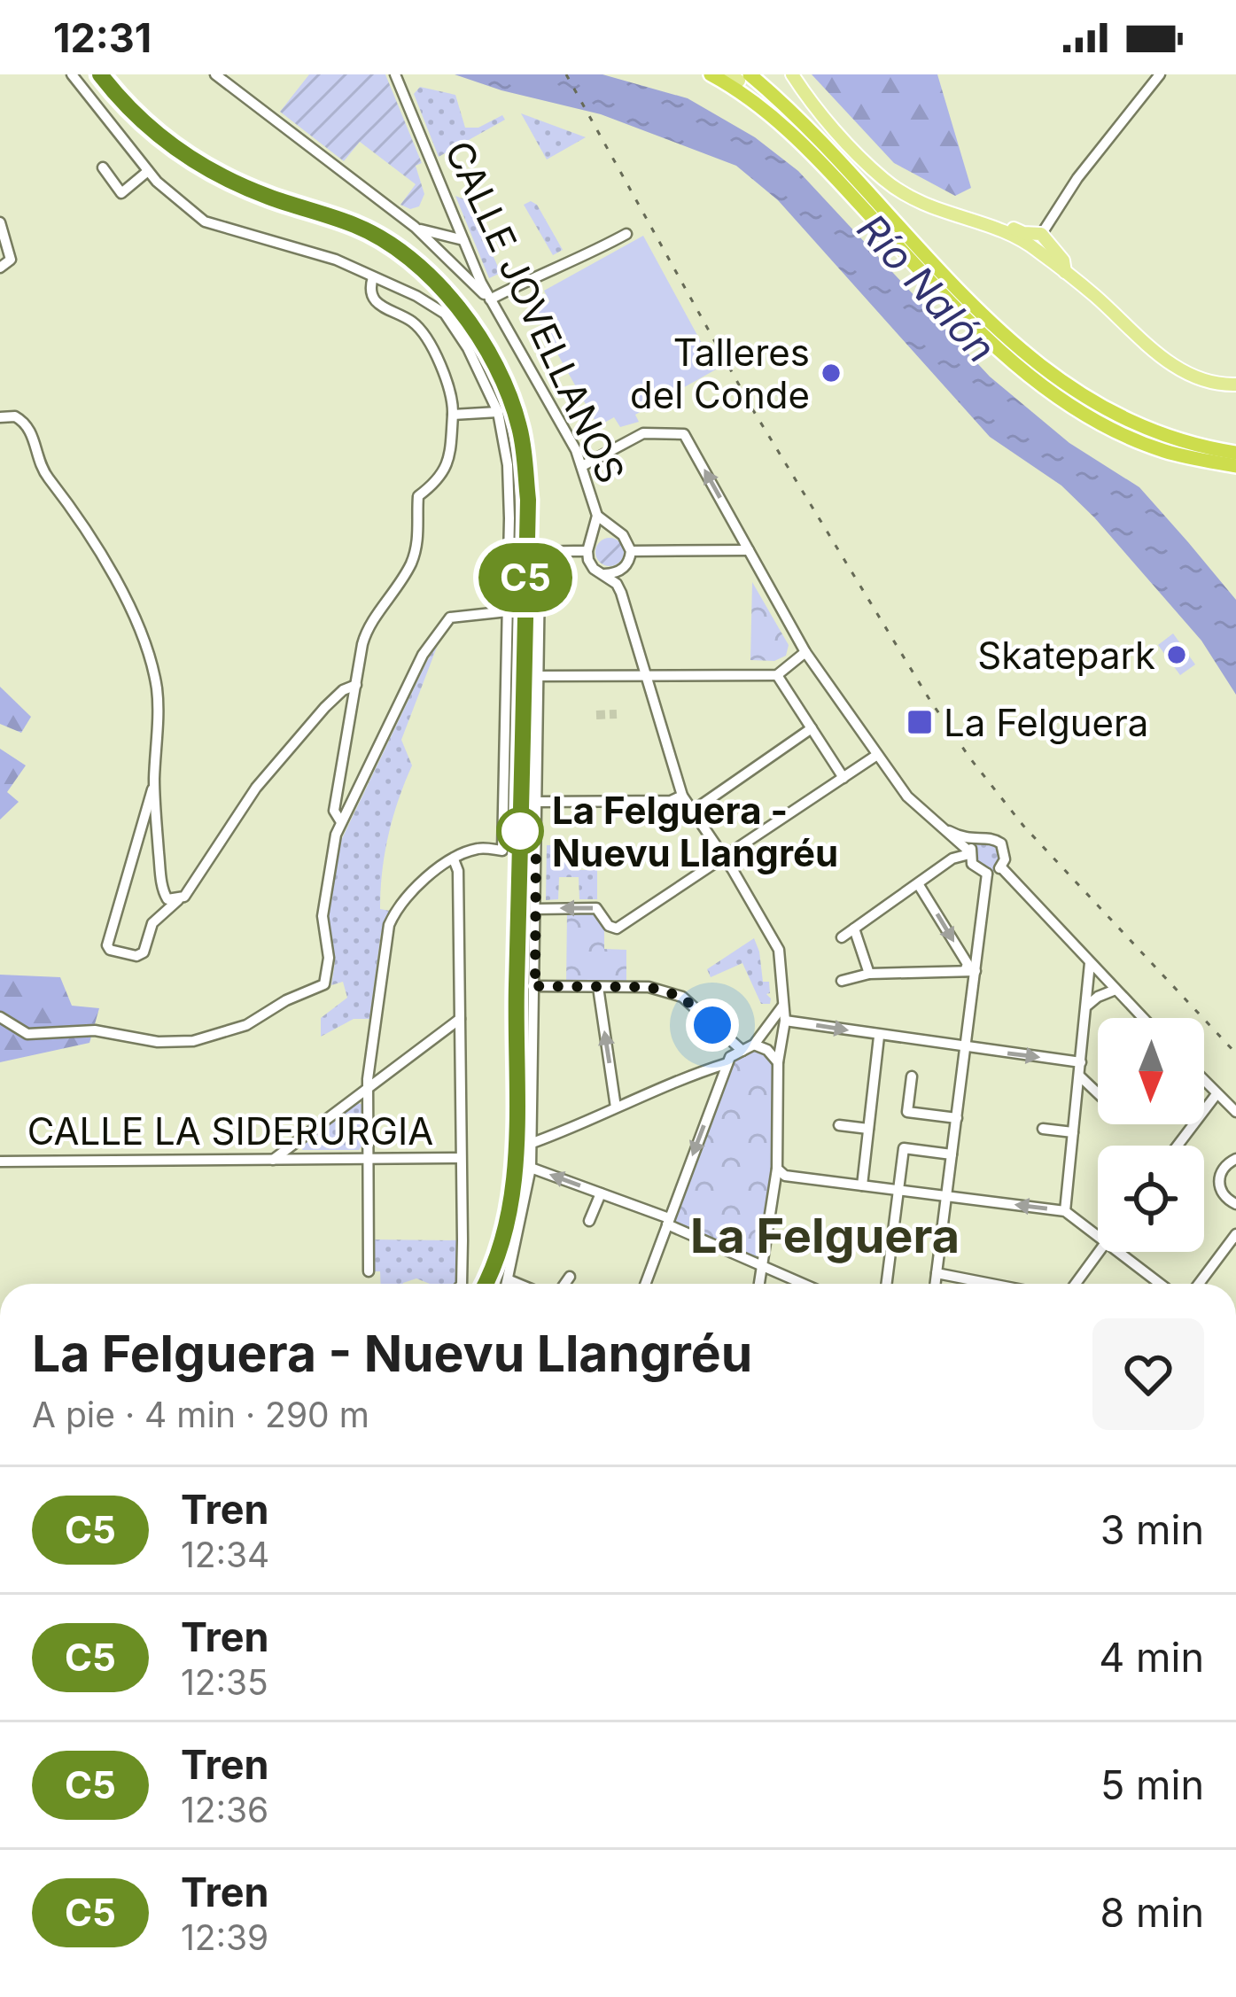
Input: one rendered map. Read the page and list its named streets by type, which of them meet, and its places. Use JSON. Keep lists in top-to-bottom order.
{
  "streets": {
    "street": ["CALLE JOVELLANOS", "CALLE LA SIDERURGIA"]
  },
  "districts": ["La Felguera"],
  "water": ["Río Nalón"],
  "places": {
    "other": ["Talleres del Conde", "Skatepark", "La Felguera - Nuevu Llangréu"],
    "transit": ["La Felguera"]
  },
  "north": "bottom",
  "page": {
    "status": "12:31",
    "on_map": "C5",
    "heading": ["La Felguera - Nuevu Llangréu", "A pie · 4 min · 290 m"],
    "list": [
      {
        "mark": "C5",
        "name": "Tren",
        "note": "12:34",
        "value": "3 min"
      },
      {
        "mark": "C5",
        "name": "Tren",
        "note": "12:35",
        "value": "4 min"
      },
      {
        "mark": "C5",
        "name": "Tren",
        "note": "12:36",
        "value": "5 min"
      },
      {
        "mark": "C5",
        "name": "Tren",
        "note": "12:39",
        "value": "8 min"
      }
    ]
  }
}
